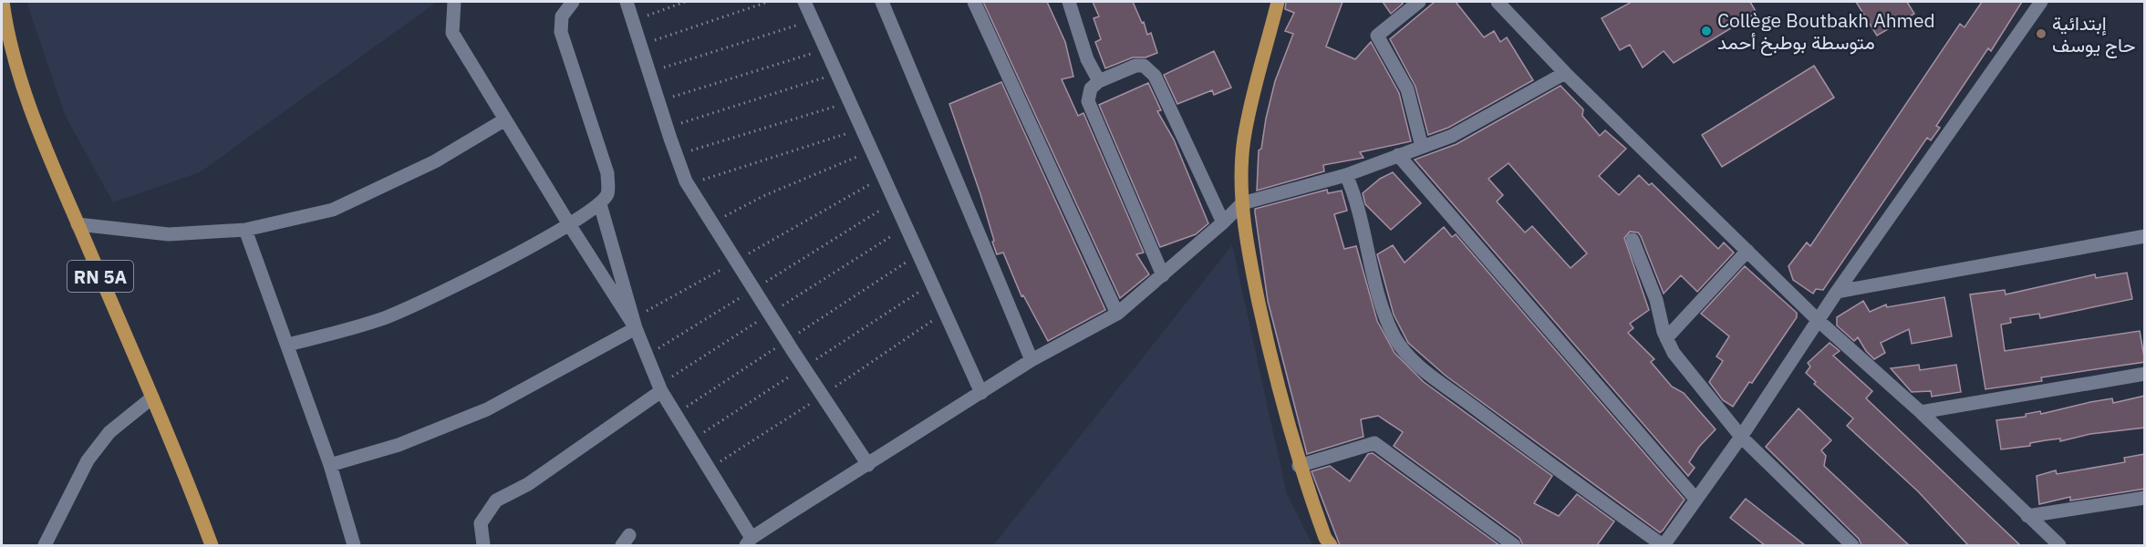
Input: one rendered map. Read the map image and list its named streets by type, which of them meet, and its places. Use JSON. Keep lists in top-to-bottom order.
{
  "streets": {
    "main road": ["RN 5A"]
  },
  "places": ["Collège Boutbakh Ahmed متوسطة بوطبخ أحمد", "إبتدائية حاج يوسف"]
}
